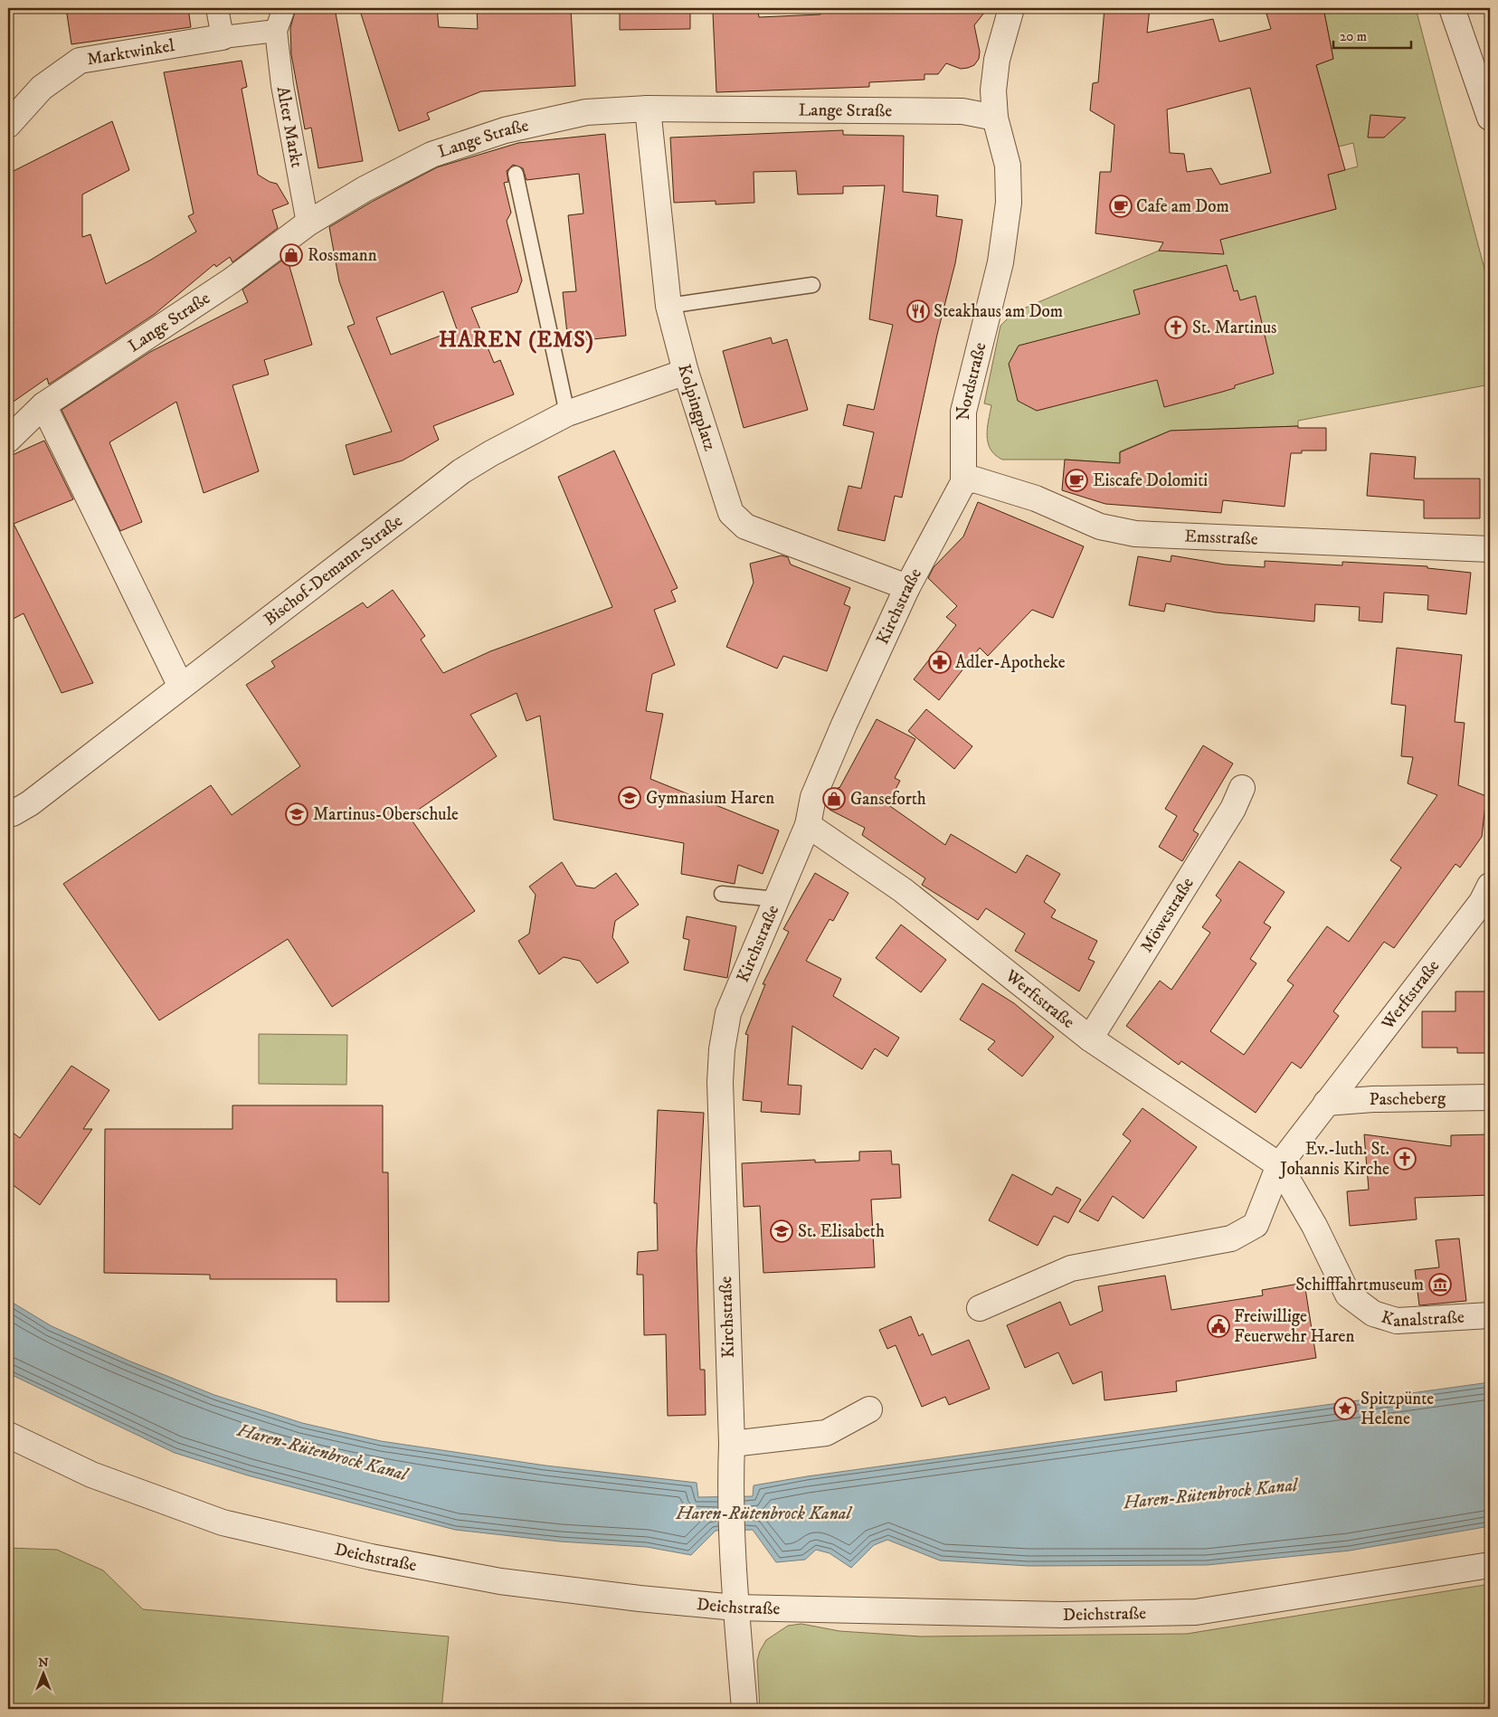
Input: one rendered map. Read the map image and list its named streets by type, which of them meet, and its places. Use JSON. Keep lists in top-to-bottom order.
{
  "streets": {
    "street": [
      "Marktwinkel",
      "Lange Straße",
      "Alter Markt",
      "Nordstraße",
      "Kolpingplatz",
      "Emsstraße",
      "Bischof-Demann-Straße",
      "Kirchstraße",
      "Möwestraße",
      "Werftstraße",
      "Pascheberg",
      "Kanalstraße",
      "Deichstraße"
    ]
  },
  "crossings": [
    ["Lange Straße", "Alter Markt"],
    ["Lange Straße", "Nordstraße"],
    ["Lange Straße", "Kolpingplatz"],
    ["Nordstraße", "Emsstraße"],
    ["Nordstraße", "Kirchstraße"],
    ["Kolpingplatz", "Bischof-Demann-Straße"],
    ["Kolpingplatz", "Kirchstraße"],
    ["Emsstraße", "Kirchstraße"],
    ["Kirchstraße", "Werftstraße"],
    ["Kirchstraße", "Deichstraße"],
    ["Möwestraße", "Werftstraße"],
    ["Werftstraße", "Pascheberg"],
    ["Werftstraße", "Kanalstraße"]
  ],
  "districts": ["HAREN (EMS)"],
  "water": ["Haren-Rütenbrock Kanal"],
  "places": {
    "cafe": ["Cafe am Dom", "Eiscafe Dolomiti"],
    "shop": ["Rossmann", "Ganseforth"],
    "restaurant": ["Steakhaus am Dom"],
    "church": ["St. Martinus", "Ev.-luth. St. Johannis Kirche"],
    "pharmacy": ["Adler-Apotheke"],
    "school or university": ["Gymnasium Haren", "Martinus-Oberschule", "St. Elisabeth"],
    "museum": ["Schifffahrtmuseum"],
    "public building": ["Freiwillige Feuerwehr Haren"],
    "place": ["Spitzpünte Helene"]
  },
  "scale_bar": "20 m",
  "north": "top"
}
